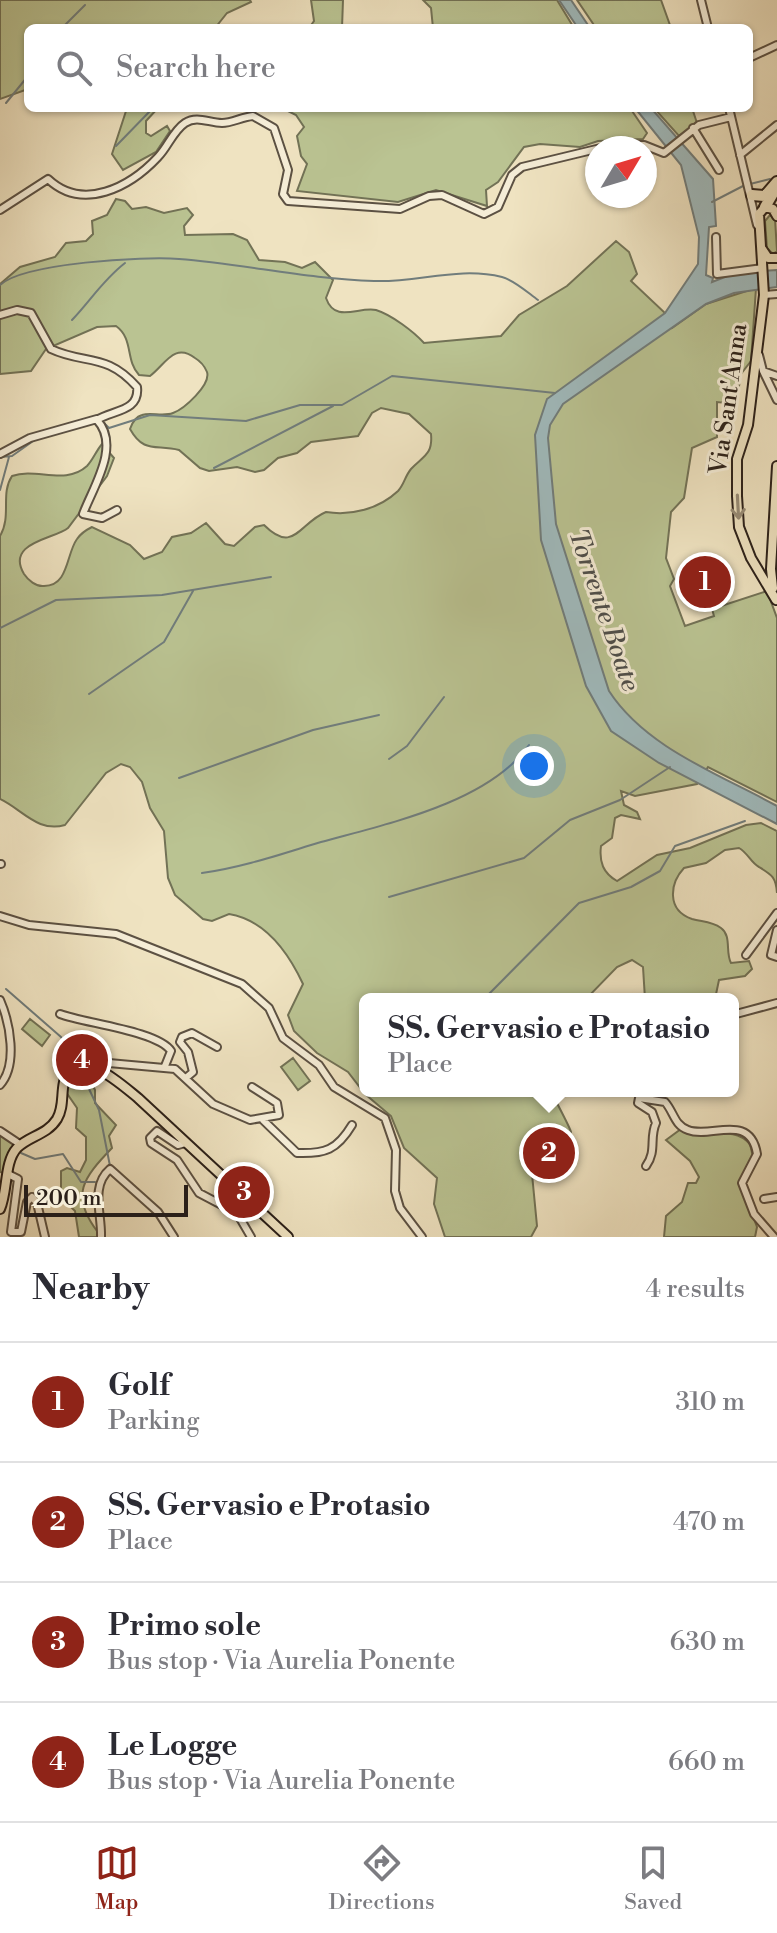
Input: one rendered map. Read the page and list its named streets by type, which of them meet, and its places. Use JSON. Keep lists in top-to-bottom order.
{
  "streets": {
    "main road": ["Via Sant'Anna"]
  },
  "water": ["Torrente Boate"],
  "scale_bar": "200 m",
  "north": "top right",
  "page": {
    "search": "Search here",
    "pins": [
      "1",
      "4",
      "2",
      "3"
    ],
    "popup": ["SS. Gervasio e Protasio", "Place"],
    "scale": "200 m",
    "heading": ["Nearby", "4 results"],
    "list": [
      {
        "mark": "1",
        "name": "Golf",
        "note": "Parking",
        "value": "310 m"
      },
      {
        "mark": "2",
        "name": "SS. Gervasio e Protasio",
        "note": "Place",
        "value": "470 m"
      },
      {
        "mark": "3",
        "name": "Primo sole",
        "note": "Bus stop · Via Aurelia Ponente",
        "value": "630 m"
      },
      {
        "mark": "4",
        "name": "Le Logge",
        "note": "Bus stop · Via Aurelia Ponente",
        "value": "660 m"
      }
    ],
    "nav": ["Map", "Directions", "Saved"]
  }
}
